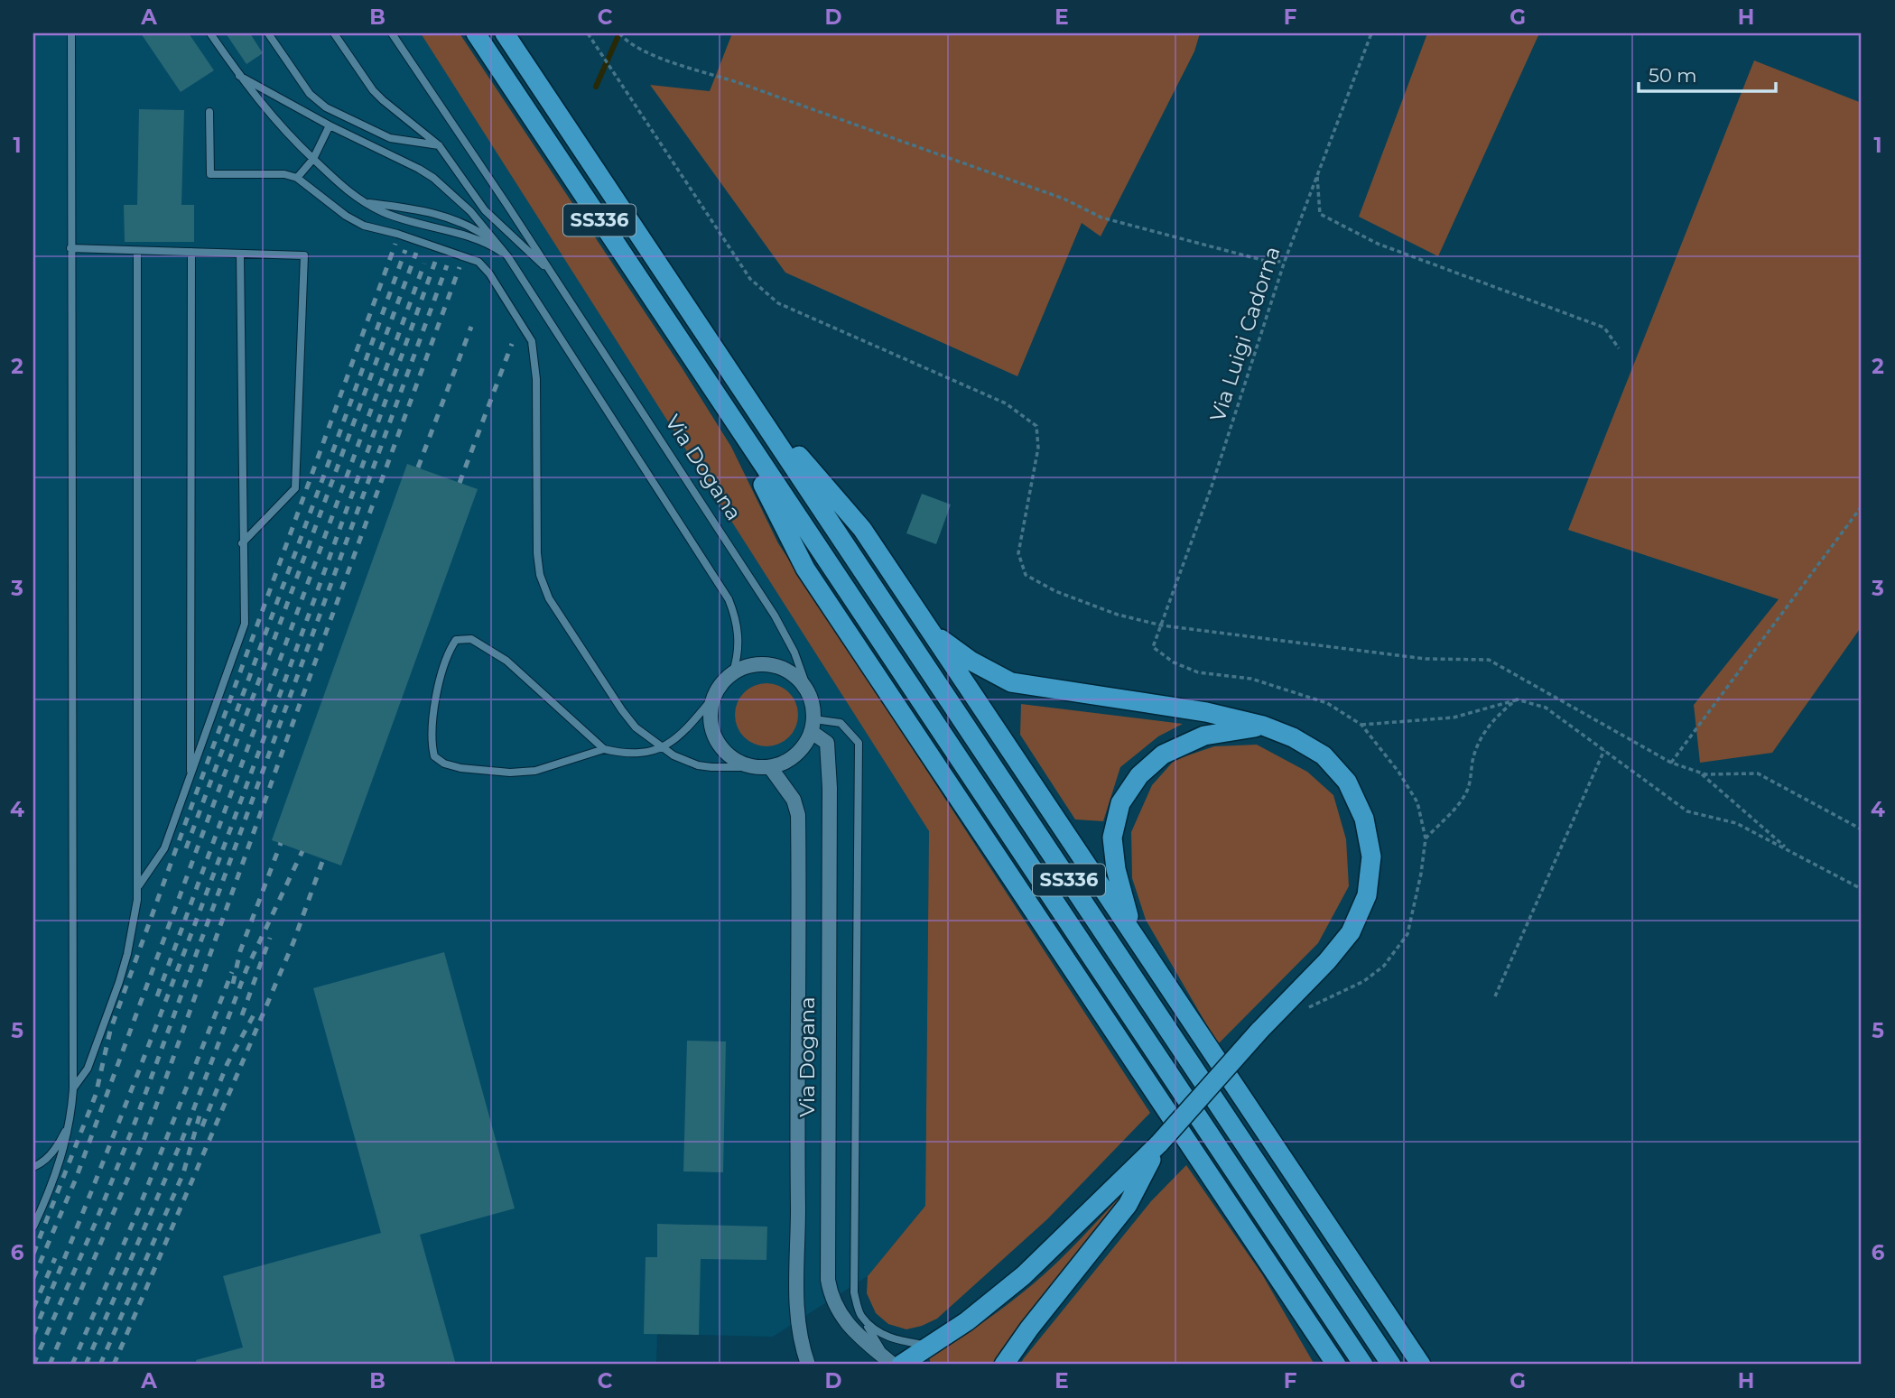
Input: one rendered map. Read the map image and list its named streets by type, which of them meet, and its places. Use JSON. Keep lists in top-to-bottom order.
{
  "streets": {
    "highway": ["SS336"],
    "street": ["Via Dogana"],
    "path": ["Via Luigi Cadorna"]
  },
  "scale_bar": "50 m",
  "grid": {
    "columns": [
      "A",
      "B",
      "C",
      "D",
      "E",
      "F",
      "G",
      "H"
    ],
    "rows": [
      "1",
      "2",
      "3",
      "4",
      "5",
      "6"
    ]
  }
}
